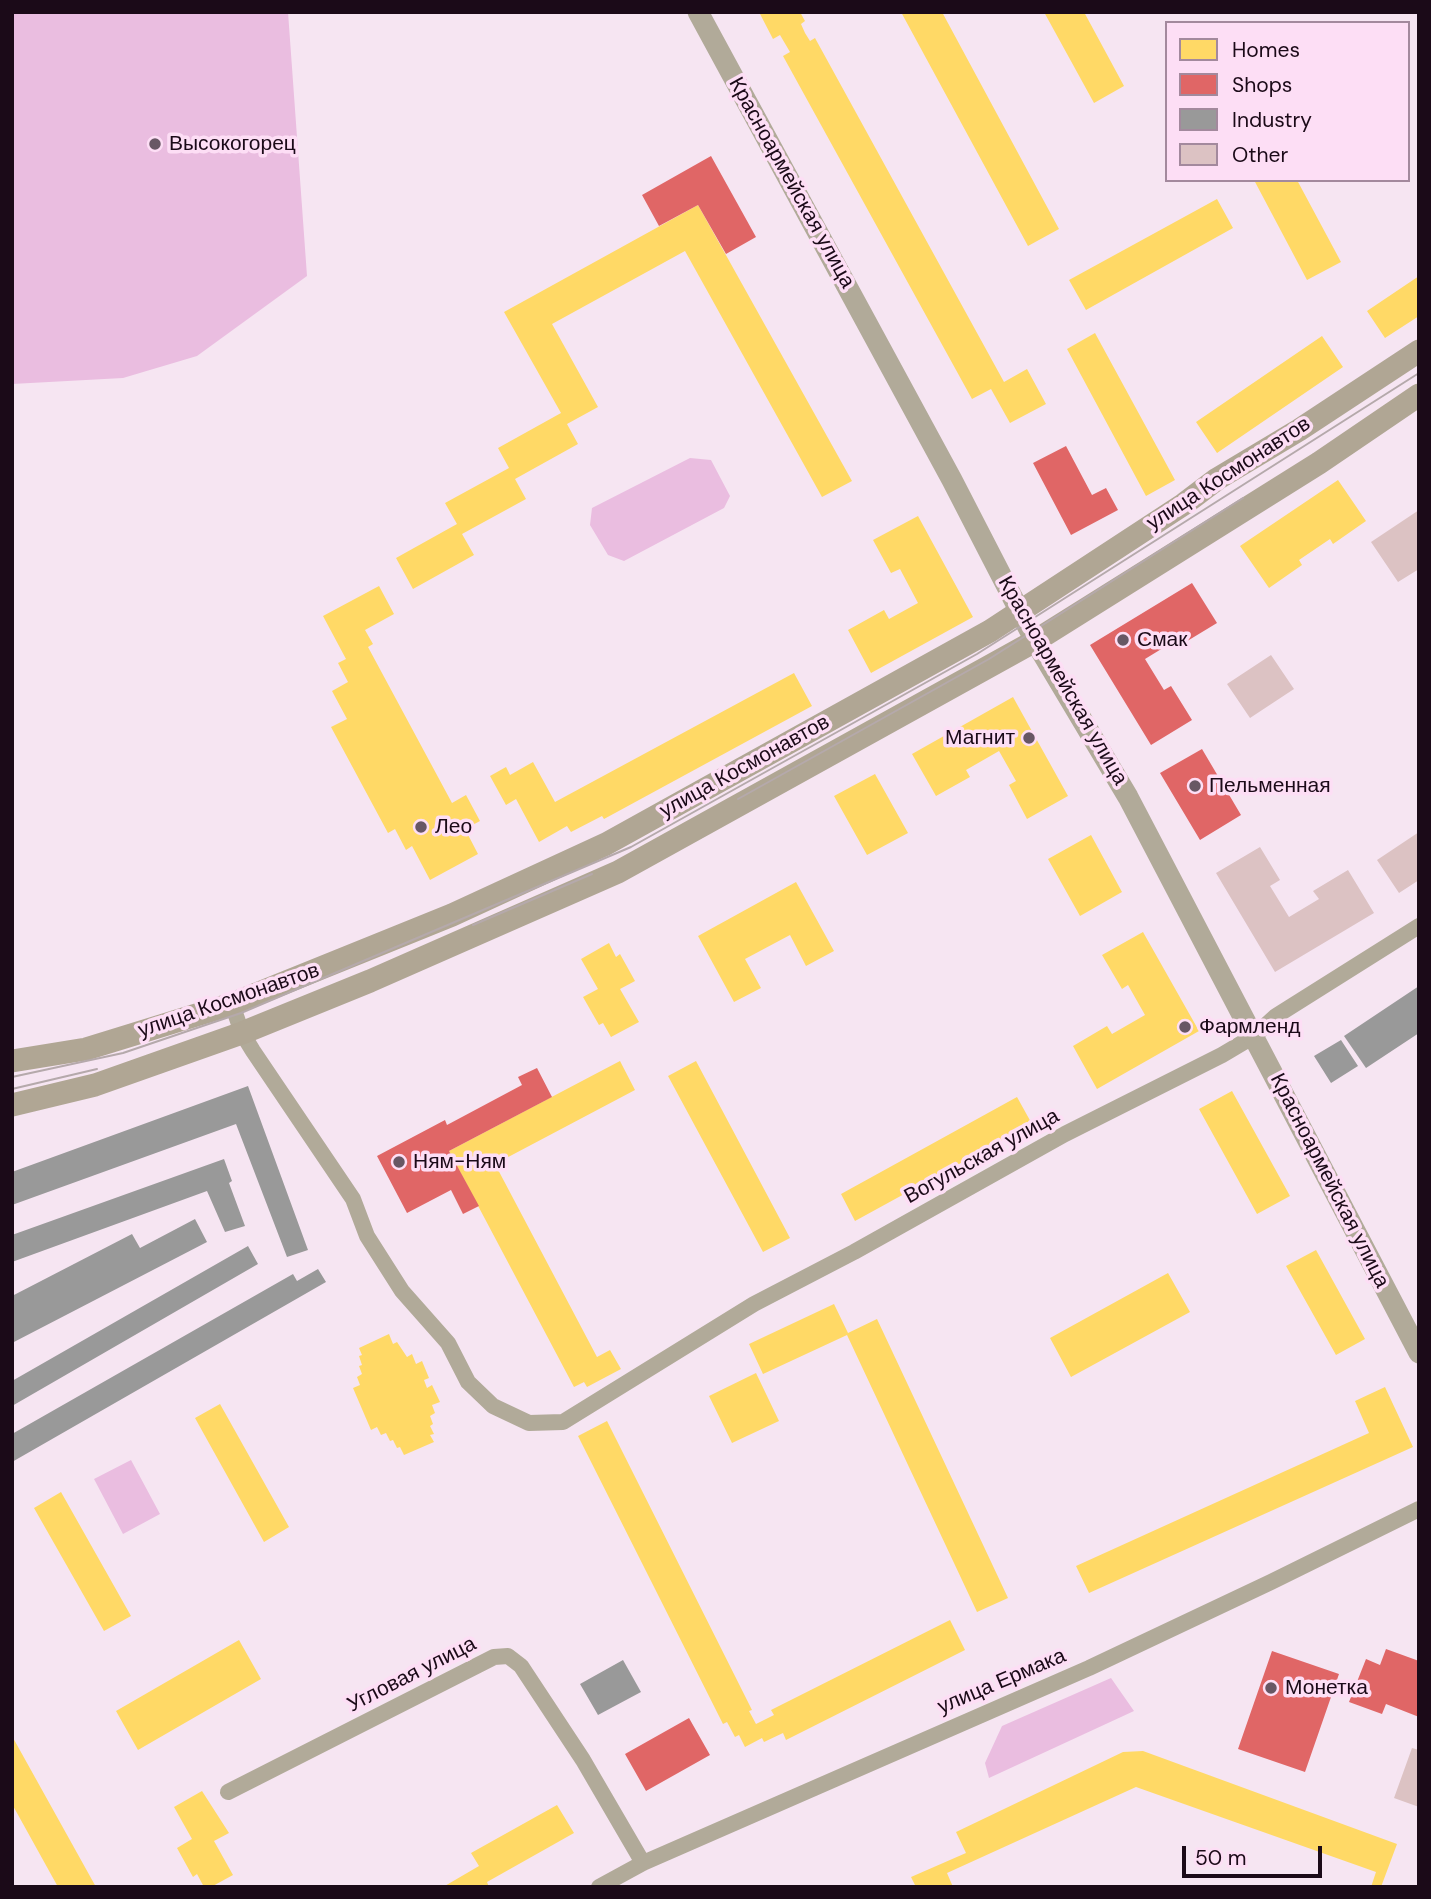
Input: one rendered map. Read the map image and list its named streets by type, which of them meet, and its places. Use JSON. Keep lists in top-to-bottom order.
{
  "streets": {
    "main road": ["улица Космонавтов"],
    "street": [
      "Красноармейская улица",
      "Вогульская улица",
      "Угловая улица",
      "улица Ермака"
    ]
  },
  "crossings": [
    ["Красноармейская улица", "улица Космонавтов"],
    ["Красноармейская улица", "Вогульская улица"],
    ["улица Космонавтов", "Вогульская улица"],
    ["Угловая улица", "улица Ермака"]
  ],
  "places": [
    "Высокогорец",
    "Смак",
    "Магнит",
    "Пельменная",
    "Лео",
    "Фармленд",
    "Ням-Ням",
    "Монетка"
  ],
  "legend": [
    "Homes",
    "Shops",
    "Industry",
    "Other"
  ],
  "scale_bar": "50 m"
}
